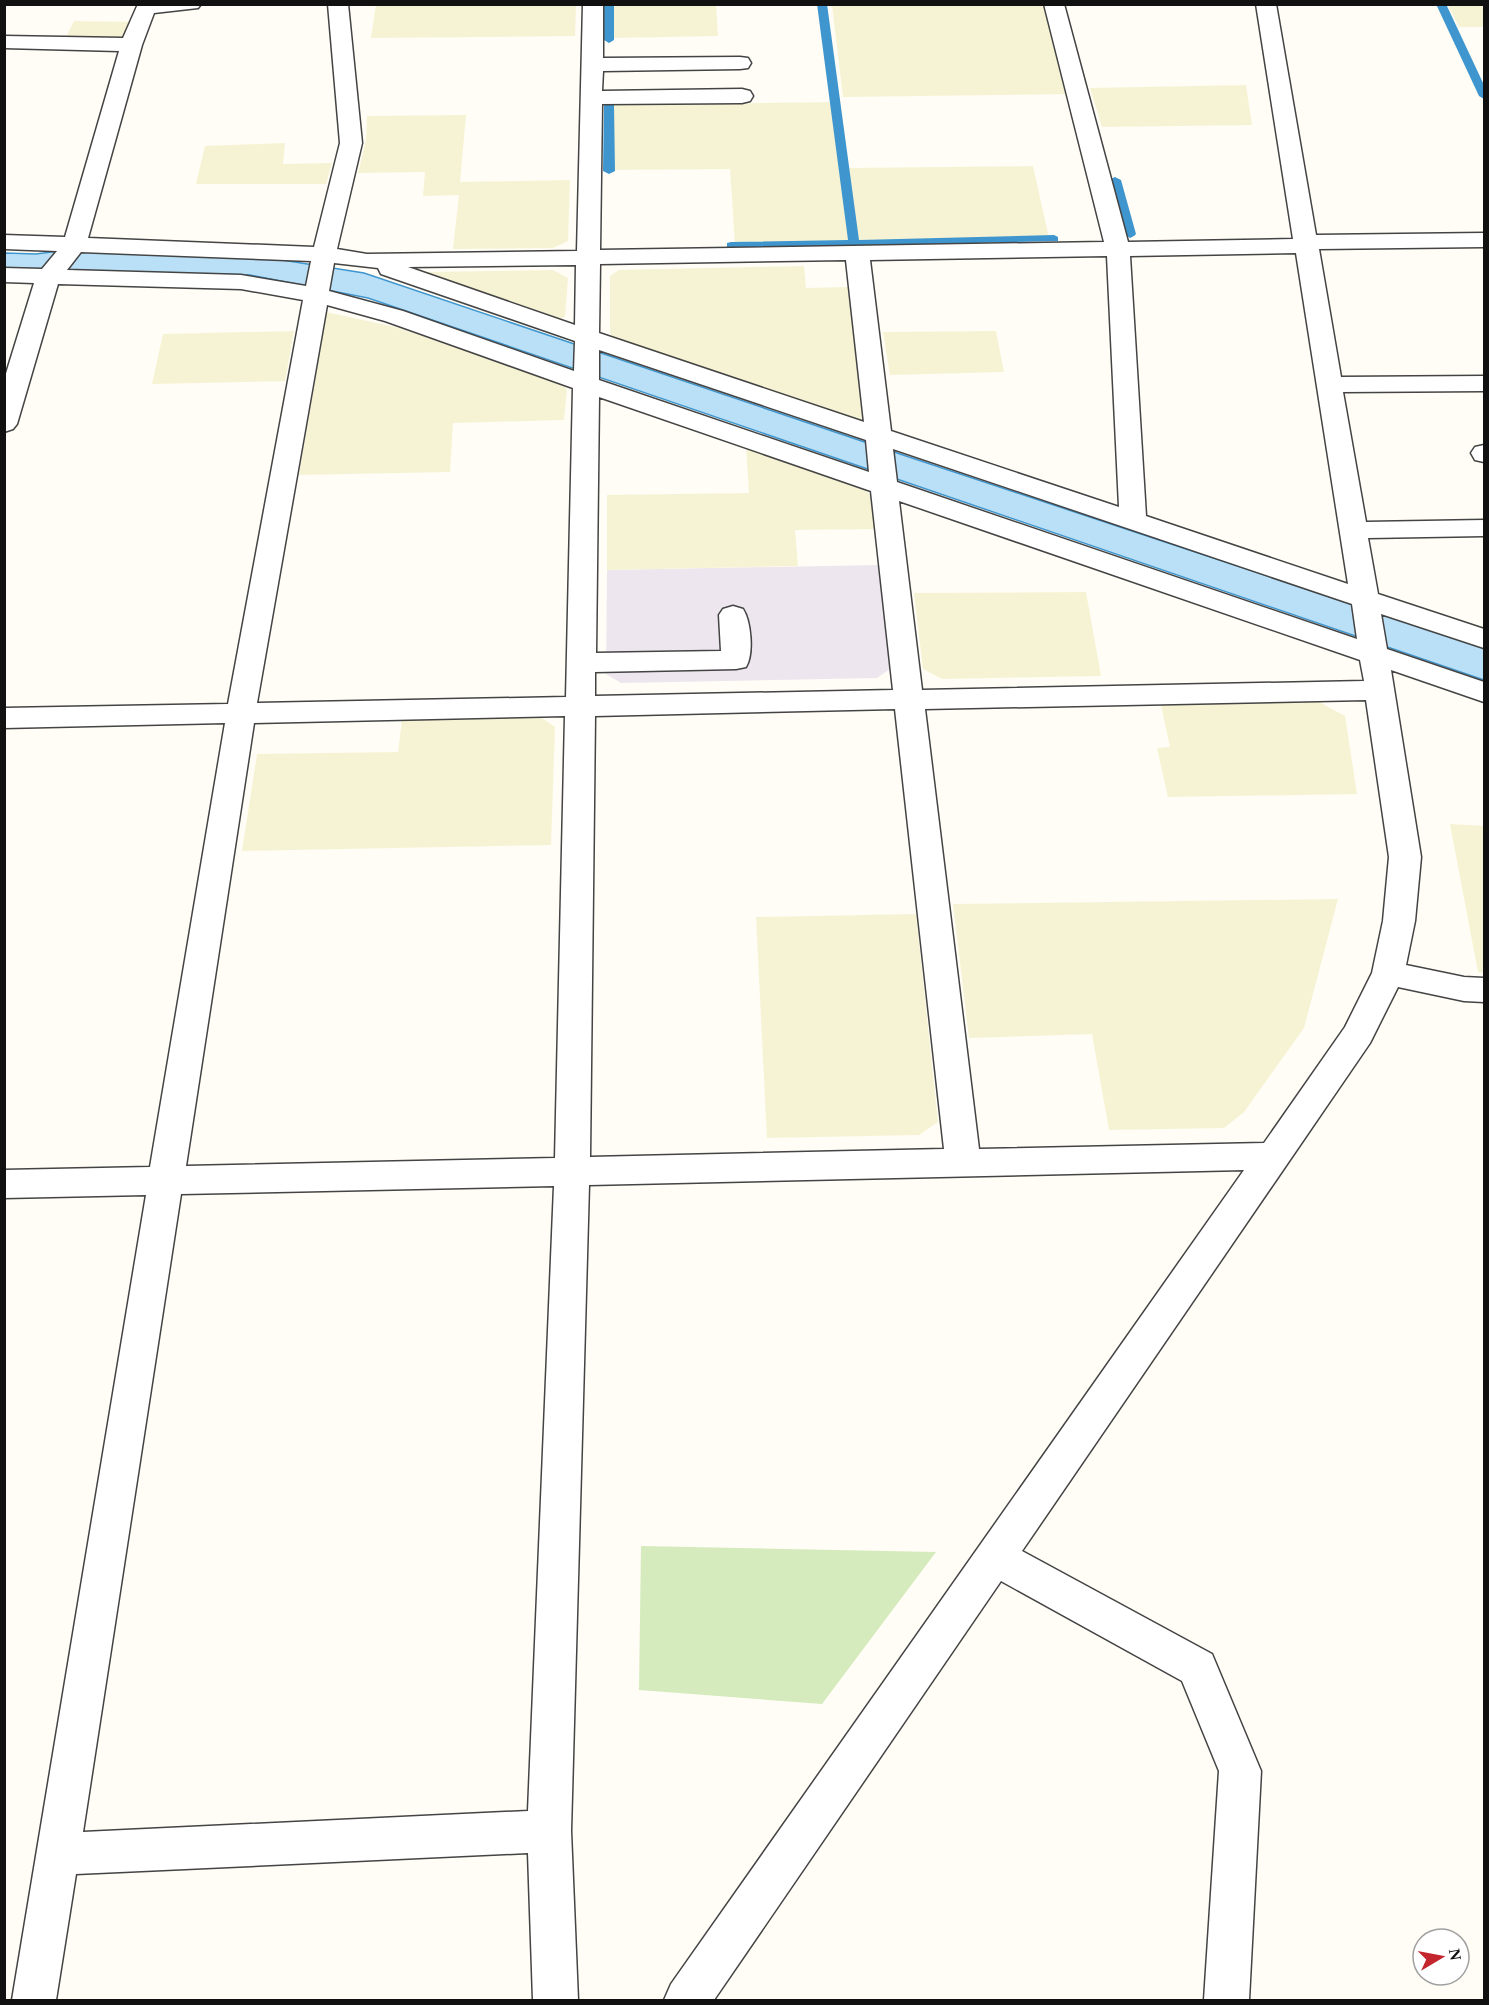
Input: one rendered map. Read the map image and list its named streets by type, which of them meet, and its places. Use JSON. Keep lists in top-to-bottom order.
{
  "north": "right"
}
